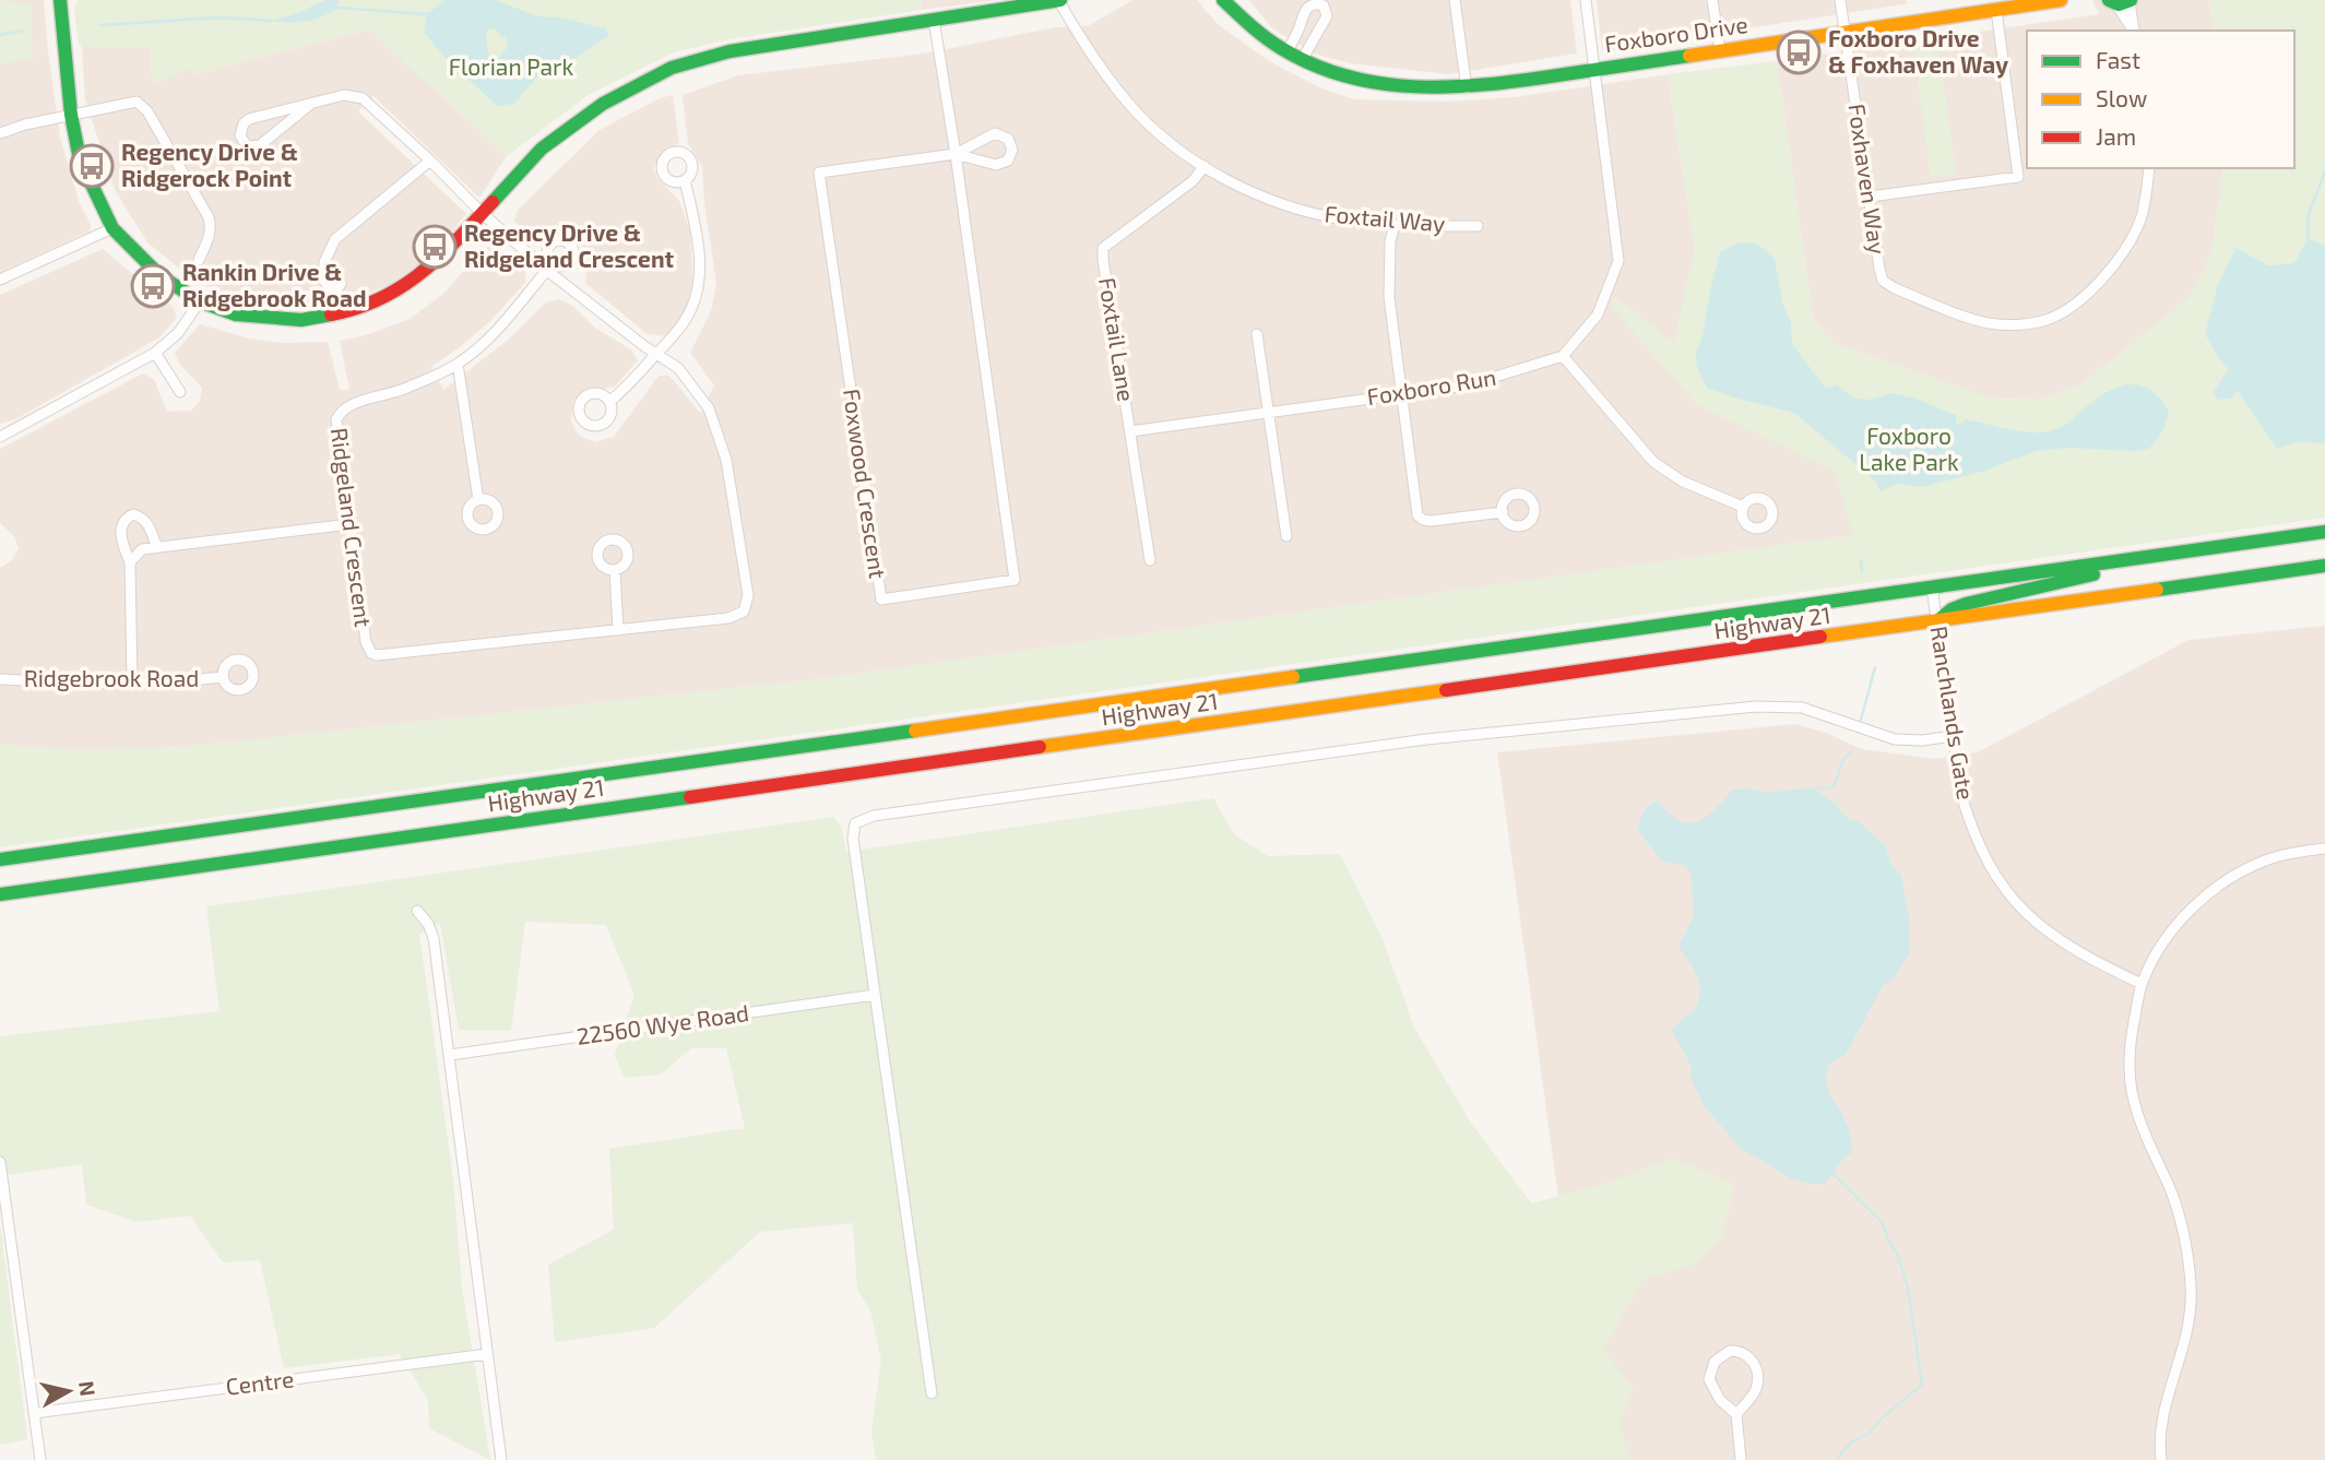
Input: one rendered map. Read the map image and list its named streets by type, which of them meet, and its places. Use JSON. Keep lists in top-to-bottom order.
{
  "streets": {
    "main road": ["Foxboro Drive", "Highway 21"],
    "street": [
      "Foxhaven Way",
      "Foxtail Way",
      "Foxtail Lane",
      "Foxboro Run",
      "Foxwood Crescent",
      "Ridgeland Crescent",
      "Ridgebrook Road",
      "Ranchlands Gate",
      "22560 Wye Road",
      "Centre"
    ]
  },
  "crossings": [
    ["Foxboro Drive", "Foxhaven Way"],
    ["Foxtail Way", "Foxtail Lane"],
    ["Foxtail Lane", "Foxboro Run"],
    ["Highway 21", "Ranchlands Gate"]
  ],
  "parks": ["Florian Park", "Foxboro Lake Park"],
  "places": {
    "bus stop": [
      "Foxboro Drive & Foxhaven Way",
      "Regency Drive & Ridgerock Point",
      "Regency Drive & Ridgeland Crescent",
      "Rankin Drive & Ridgebrook Road"
    ]
  },
  "legend": ["Fast", "Slow", "Jam"],
  "north": "right"
}
